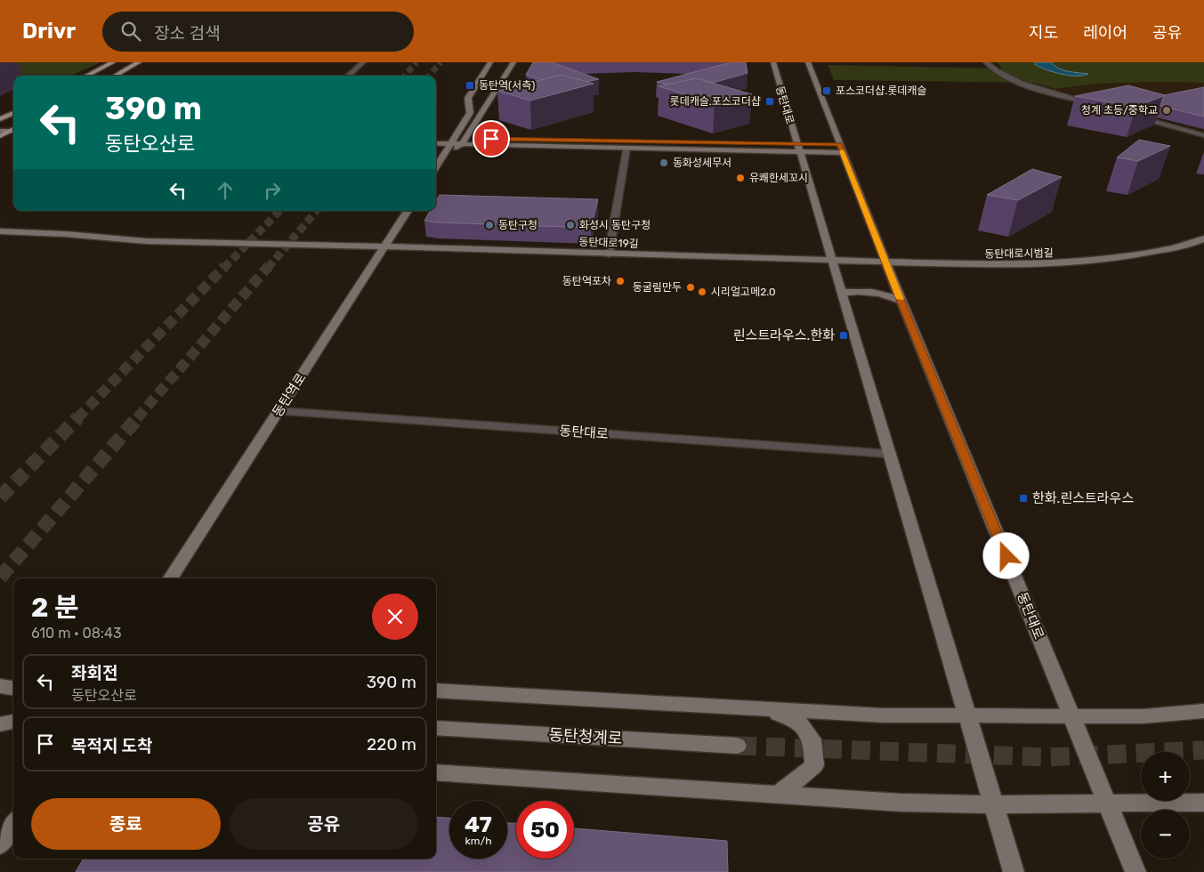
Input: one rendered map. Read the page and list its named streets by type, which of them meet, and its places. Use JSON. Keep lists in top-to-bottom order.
{
  "streets": {
    "street": [
      "동탄대로",
      "동탄대로19길",
      "동탄대로시범길",
      "동탄역로",
      "동탄청계로"
    ]
  },
  "crossings": [
    ["동탄대로", "동탄대로19길"],
    ["동탄대로", "동탄대로시범길"],
    ["동탄대로", "동탄역로"],
    ["동탄대로19길", "동탄대로시범길"],
    ["동탄대로19길", "동탄역로"]
  ],
  "places": {
    "transit": [
      "동탄역(서측)",
      "포스코더샵.롯데캐슬",
      "롯데캐슬.포스코더샵",
      "린스트라우스.한화",
      "한화.린스트라우스"
    ],
    "other": [
      "청계 초등/중학교",
      "동화성세무서",
      "유쾌한세꼬시",
      "동탄구청",
      "화성시 동탄구청",
      "동탄역포차",
      "둥굴림만두",
      "시리얼고메2.0"
    ]
  },
  "page": {
    "header": "Drivr",
    "search": "장소 검색",
    "nav": ["지도", "레이어", "공유"],
    "turn": ["390 m", "동탄오산로"],
    "heading": ["2 분", "610 m · 08:43"],
    "list": [
      {
        "name": "좌회전",
        "note": "동탄오산로",
        "value": "390 m"
      },
      {
        "name": "목적지 도착",
        "value": "220 m"
      }
    ],
    "map_buttons": ["+", "−"],
    "buttons": ["종료", "공유"],
    "speed": "47 km/h",
    "limit": "50"
  }
}
